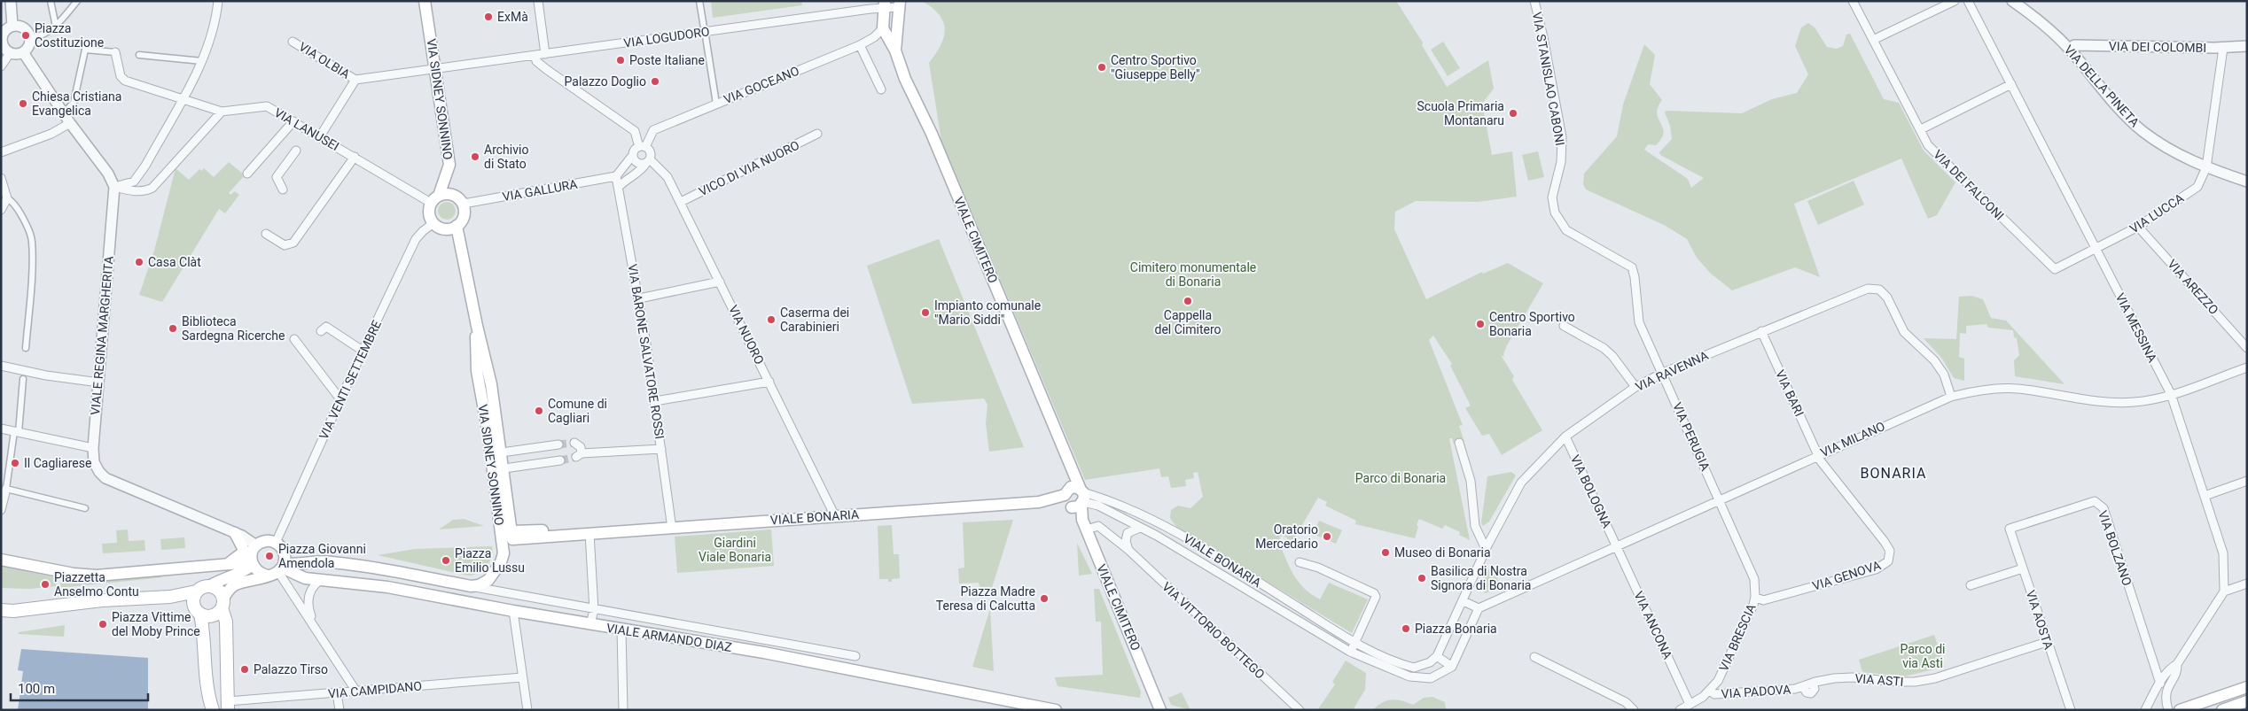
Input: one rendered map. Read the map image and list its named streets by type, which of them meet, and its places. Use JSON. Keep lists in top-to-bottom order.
{
  "streets": {
    "main road": [
      "VIA SIDNEY SONNINO",
      "VIALE CIMITERO",
      "VIALE BONARIA",
      "VIALE ARMANDO DIAZ"
    ],
    "street": [
      "VIA LOGUDORO",
      "VIA DEI COLOMBI",
      "VIA OLBIA",
      "VIA STANISLAO CABONI",
      "VIA GOCEANO",
      "VIA DELLA PINETA",
      "VIA LANUSEI",
      "VICO DI VIA NUORO",
      "VIA DEI FALCONI",
      "VIA GALLURA",
      "VIA LUCCA",
      "VIA AREZZO",
      "VIA MESSINA",
      "VIA NUORO",
      "VIALE REGINA MARGHERITA",
      "VIA BARONE SALVATORE ROSSI",
      "VIA RAVENNA",
      "VIA VENTI SETTEMBRE",
      "VIA BARI",
      "VIA PERUGIA",
      "VIA MILANO",
      "VIA BOLOGNA",
      "VIA BOLZANO",
      "VIA GENOVA",
      "VIA AOSTA",
      "VIA ANCONA",
      "VIA VITTORIO BOTTEGO",
      "VIA BRESCIA",
      "VIA ASTI",
      "VIA CAMPIDANO",
      "VIA PADOVA"
    ]
  },
  "crossings": [
    ["VIA LOGUDORO", "VIA OLBIA"],
    ["VIA LOGUDORO", "VIA SIDNEY SONNINO"],
    ["VIA DEI COLOMBI", "VIA DELLA PINETA"],
    ["VIA DEI COLOMBI", "VIA LUCCA"],
    ["VIA STANISLAO CABONI", "VIA RAVENNA"],
    ["VIA STANISLAO CABONI", "VIA PERUGIA"],
    ["VIA GOCEANO", "VIA NUORO"],
    ["VIA DELLA PINETA", "VIA LUCCA"],
    ["VIA SIDNEY SONNINO", "VIA LANUSEI"],
    ["VIA SIDNEY SONNINO", "VIA GALLURA"],
    ["VIA SIDNEY SONNINO", "VIA VENTI SETTEMBRE"],
    ["VIA SIDNEY SONNINO", "VIALE BONARIA"],
    ["VIA SIDNEY SONNINO", "VIALE ARMANDO DIAZ"],
    ["VIA LANUSEI", "VIA GALLURA"],
    ["VIA LANUSEI", "VIA VENTI SETTEMBRE"],
    ["VICO DI VIA NUORO", "VIA NUORO"],
    ["VIA DEI FALCONI", "VIA LUCCA"],
    ["VIA DEI FALCONI", "VIA MESSINA"],
    ["VIA GALLURA", "VIA BARONE SALVATORE ROSSI"],
    ["VIA GALLURA", "VIA VENTI SETTEMBRE"],
    ["VIA LUCCA", "VIA AREZZO"],
    ["VIA LUCCA", "VIA MESSINA"],
    ["VIALE CIMITERO", "VIALE BONARIA"],
    ["VIALE CIMITERO", "VIA VITTORIO BOTTEGO"],
    ["VIA MESSINA", "VIA MILANO"],
    ["VIA NUORO", "VIALE BONARIA"],
    ["VIALE REGINA MARGHERITA", "VIA VENTI SETTEMBRE"],
    ["VIALE REGINA MARGHERITA", "VIALE ARMANDO DIAZ"],
    ["VIA BARONE SALVATORE ROSSI", "VIALE BONARIA"],
    ["VIA RAVENNA", "VIA BARI"],
    ["VIA RAVENNA", "VIA PERUGIA"],
    ["VIA RAVENNA", "VIA MILANO"],
    ["VIA RAVENNA", "VIA BOLOGNA"],
    ["VIA VENTI SETTEMBRE", "VIALE ARMANDO DIAZ"],
    ["VIA BARI", "VIA MILANO"],
    ["VIA BARI", "VIA GENOVA"],
    ["VIA PERUGIA", "VIA MILANO"],
    ["VIA PERUGIA", "VIA BRESCIA"],
    ["VIA MILANO", "VIA BOLOGNA"],
    ["VIA MILANO", "VIA GENOVA"],
    ["VIA MILANO", "VIA ANCONA"],
    ["VIA MILANO", "VIA BRESCIA"],
    ["VIA BOLOGNA", "VIA ANCONA"],
    ["VIA BOLZANO", "VIA AOSTA"],
    ["VIA GENOVA", "VIA BRESCIA"],
    ["VIA AOSTA", "VIA ASTI"],
    ["VIA ANCONA", "VIA BRESCIA"],
    ["VIA BRESCIA", "VIA PADOVA"],
    ["VIA ASTI", "VIA PADOVA"]
  ],
  "districts": ["BONARIA"],
  "parks": [
    "Cimitero monumentale di Bonaria",
    "Parco di Bonaria",
    "Giardini Viale Bonaria",
    "Parco di via Asti"
  ],
  "places": [
    "ExMà",
    "Piazza Costituzione",
    "Poste Italiane",
    "Centro Sportivo \"Giuseppe Belly\"",
    "Palazzo Doglio",
    "Chiesa Cristiana Evangelica",
    "Scuola Primaria Montanaru",
    "Archivio di Stato",
    "Casa Clàt",
    "Cappella del Cimitero",
    "Impianto comunale \"Mario Siddi\"",
    "Caserma dei Carabinieri",
    "Centro Sportivo Bonaria",
    "Biblioteca Sardegna Ricerche",
    "Comune di Cagliari",
    "Il Cagliarese",
    "Oratorio Mercedario",
    "Museo di Bonaria",
    "Piazza Giovanni Amendola",
    "Piazza Emilio Lussu",
    "Basilica di Nostra Signora di Bonaria",
    "Piazzetta Anselmo Contu",
    "Piazza Madre Teresa di Calcutta",
    "Piazza Vittime del Moby Prince",
    "Piazza Bonaria",
    "Palazzo Tirso"
  ],
  "scale_bar": "100 m"
}
